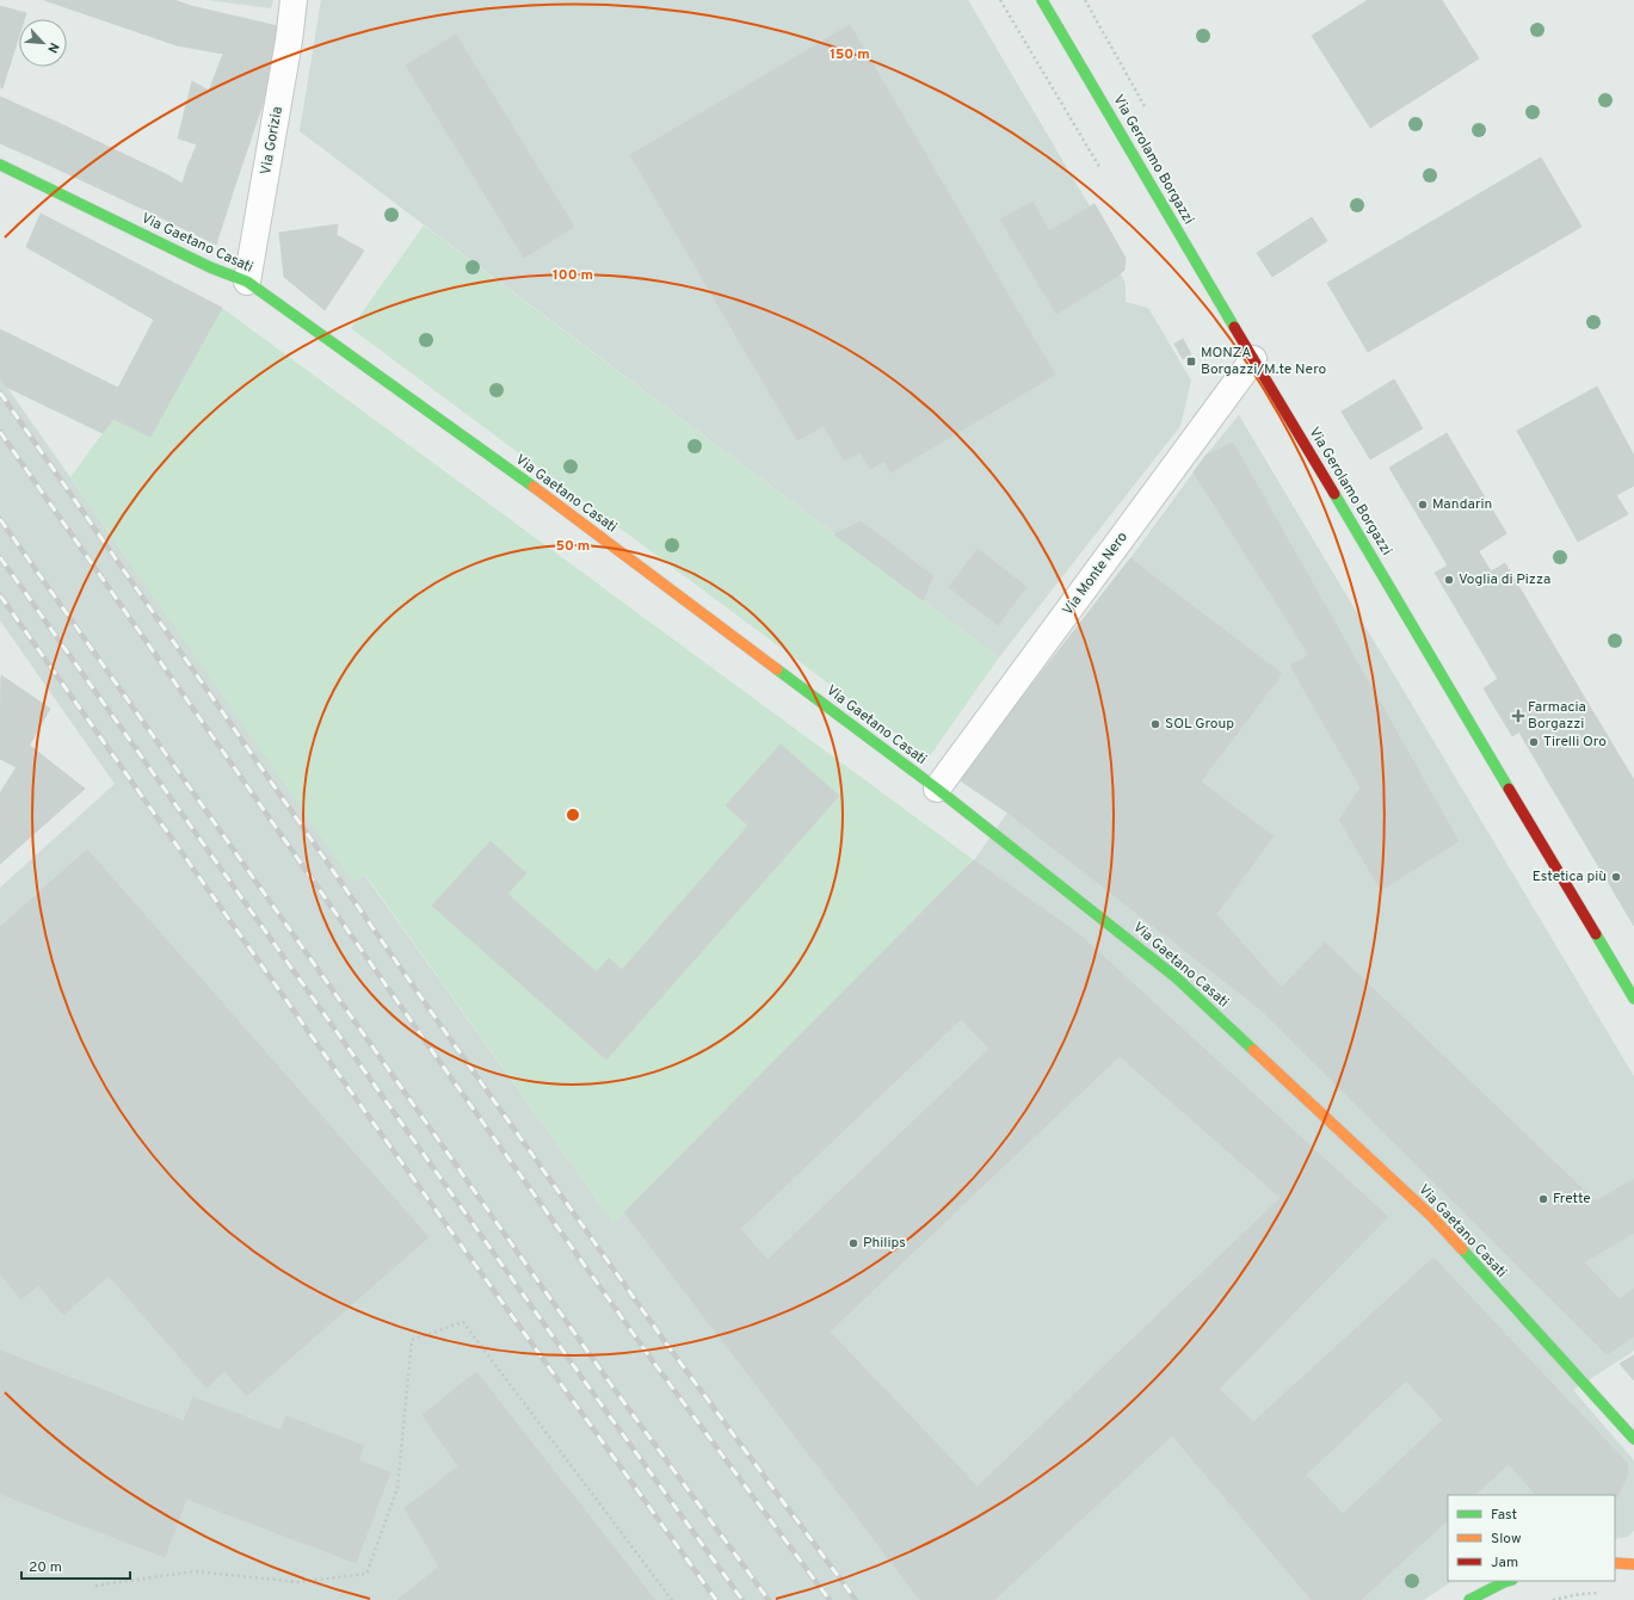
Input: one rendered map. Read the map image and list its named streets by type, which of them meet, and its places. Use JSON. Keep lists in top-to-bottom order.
{
  "streets": {
    "street": [
      "Via Gorizia",
      "Via Gerolamo Borgazzi",
      "Via Gaetano Casati",
      "Via Monte Nero"
    ]
  },
  "crossings": [
    ["Via Gorizia", "Via Gaetano Casati"],
    ["Via Gerolamo Borgazzi", "Via Monte Nero"],
    ["Via Gaetano Casati", "Via Monte Nero"]
  ],
  "places": {
    "transit": ["MONZA Borgazzi/M.te Nero"],
    "other": [
      "Mandarin",
      "Voglia di Pizza",
      "SOL Group",
      "Tirelli Oro",
      "Estetica più",
      "Frette",
      "Philips"
    ],
    "health": ["Farmacia Borgazzi"]
  },
  "legend": ["Fast", "Slow", "Jam"],
  "scale_bar": "20 m",
  "north": "bottom right",
  "rings": ["150 m", "100 m", "50 m"]
}
